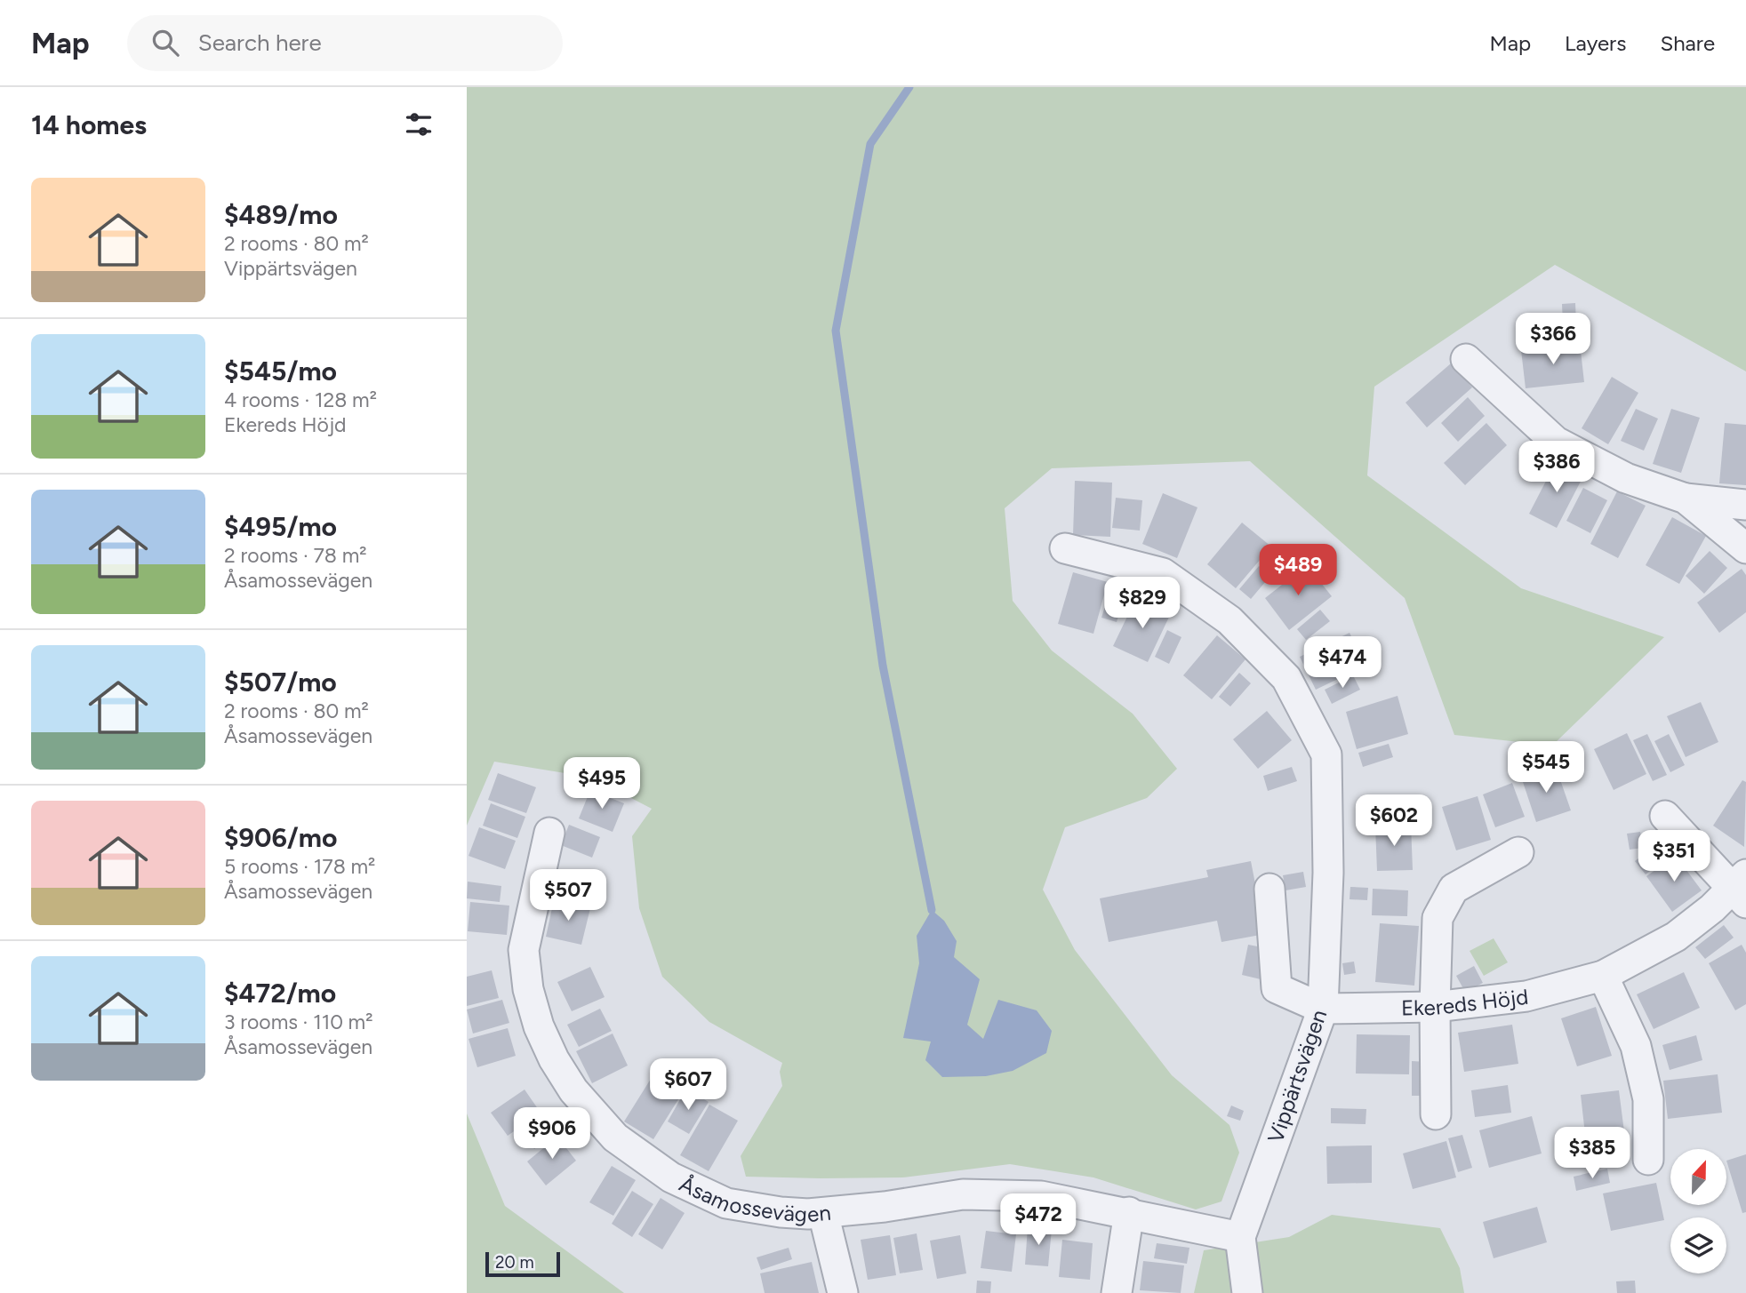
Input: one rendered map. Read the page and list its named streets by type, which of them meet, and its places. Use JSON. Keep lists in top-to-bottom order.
{
  "streets": {
    "street": ["Ekereds Höjd", "Vippärtsvägen", "Åsamossevägen"]
  },
  "crossings": [
    ["Ekereds Höjd", "Vippärtsvägen"],
    ["Vippärtsvägen", "Åsamossevägen"]
  ],
  "scale_bar": "20 m",
  "north": "top",
  "page": {
    "header": "Map",
    "search": "Search here",
    "nav": ["Map", "Layers", "Share"],
    "heading": "14 homes",
    "list": [
      {
        "name": "$489/mo",
        "note": "2 rooms · 80 m² · Vippärtsvägen"
      },
      {
        "name": "$545/mo",
        "note": "4 rooms · 128 m² · Ekereds Höjd"
      },
      {
        "name": "$495/mo",
        "note": "2 rooms · 78 m² · Åsamossevägen"
      },
      {
        "name": "$507/mo",
        "note": "2 rooms · 80 m² · Åsamossevägen"
      },
      {
        "name": "$906/mo",
        "note": "5 rooms · 178 m² · Åsamossevägen"
      },
      {
        "name": "$472/mo",
        "note": "3 rooms · 110 m² · Åsamossevägen"
      }
    ],
    "price": [
      "$366",
      "$386",
      "$489",
      "$829",
      "$474",
      "$545",
      "$495",
      "$602",
      "$351",
      "$507",
      "$607",
      "$906",
      "$385",
      "$472"
    ],
    "scale": "20 m"
  }
}
